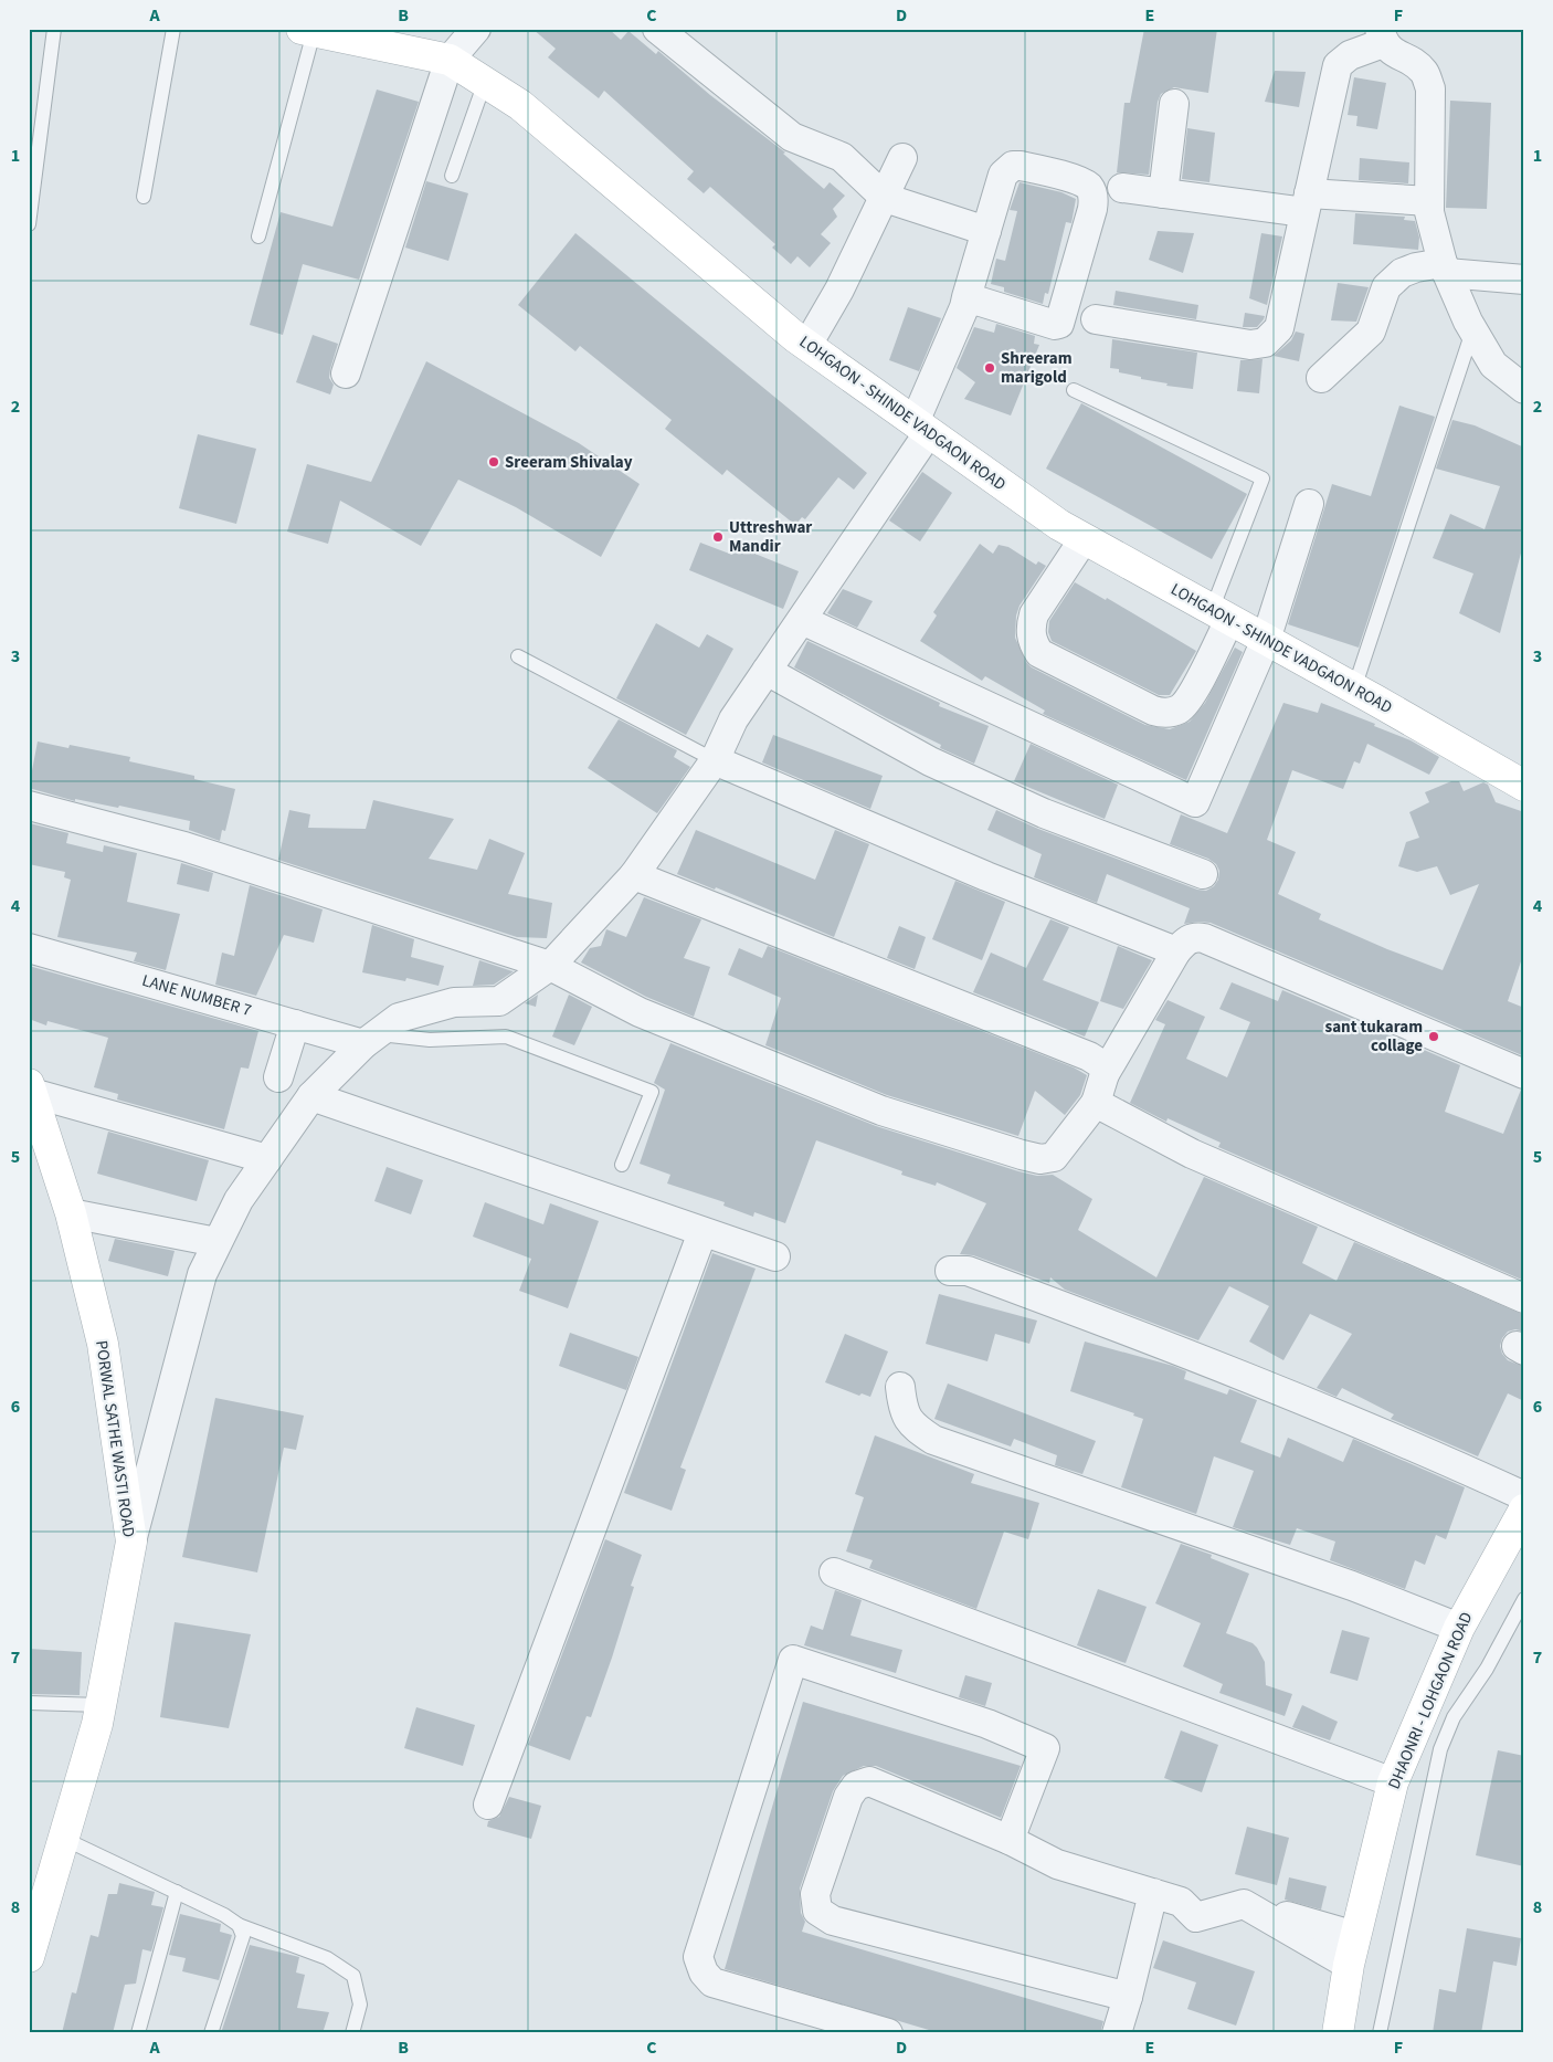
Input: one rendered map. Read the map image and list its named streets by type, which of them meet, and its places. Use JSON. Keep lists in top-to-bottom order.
{
  "streets": {
    "street": [
      "LOHGAON - SHINDE VADGAON ROAD",
      "LANE NUMBER 7",
      "PORWAL SATHE WASTI ROAD",
      "DHAONRI - LOHGAON ROAD"
    ]
  },
  "places": [
    "Shreeram marigold",
    "Sreeram Shivalay",
    "Uttreshwar Mandir",
    "sant tukaram collage"
  ],
  "grid": {
    "columns": [
      "A",
      "B",
      "C",
      "D",
      "E",
      "F"
    ],
    "rows": [
      "1",
      "2",
      "3",
      "4",
      "5",
      "6",
      "7",
      "8"
    ]
  }
}
